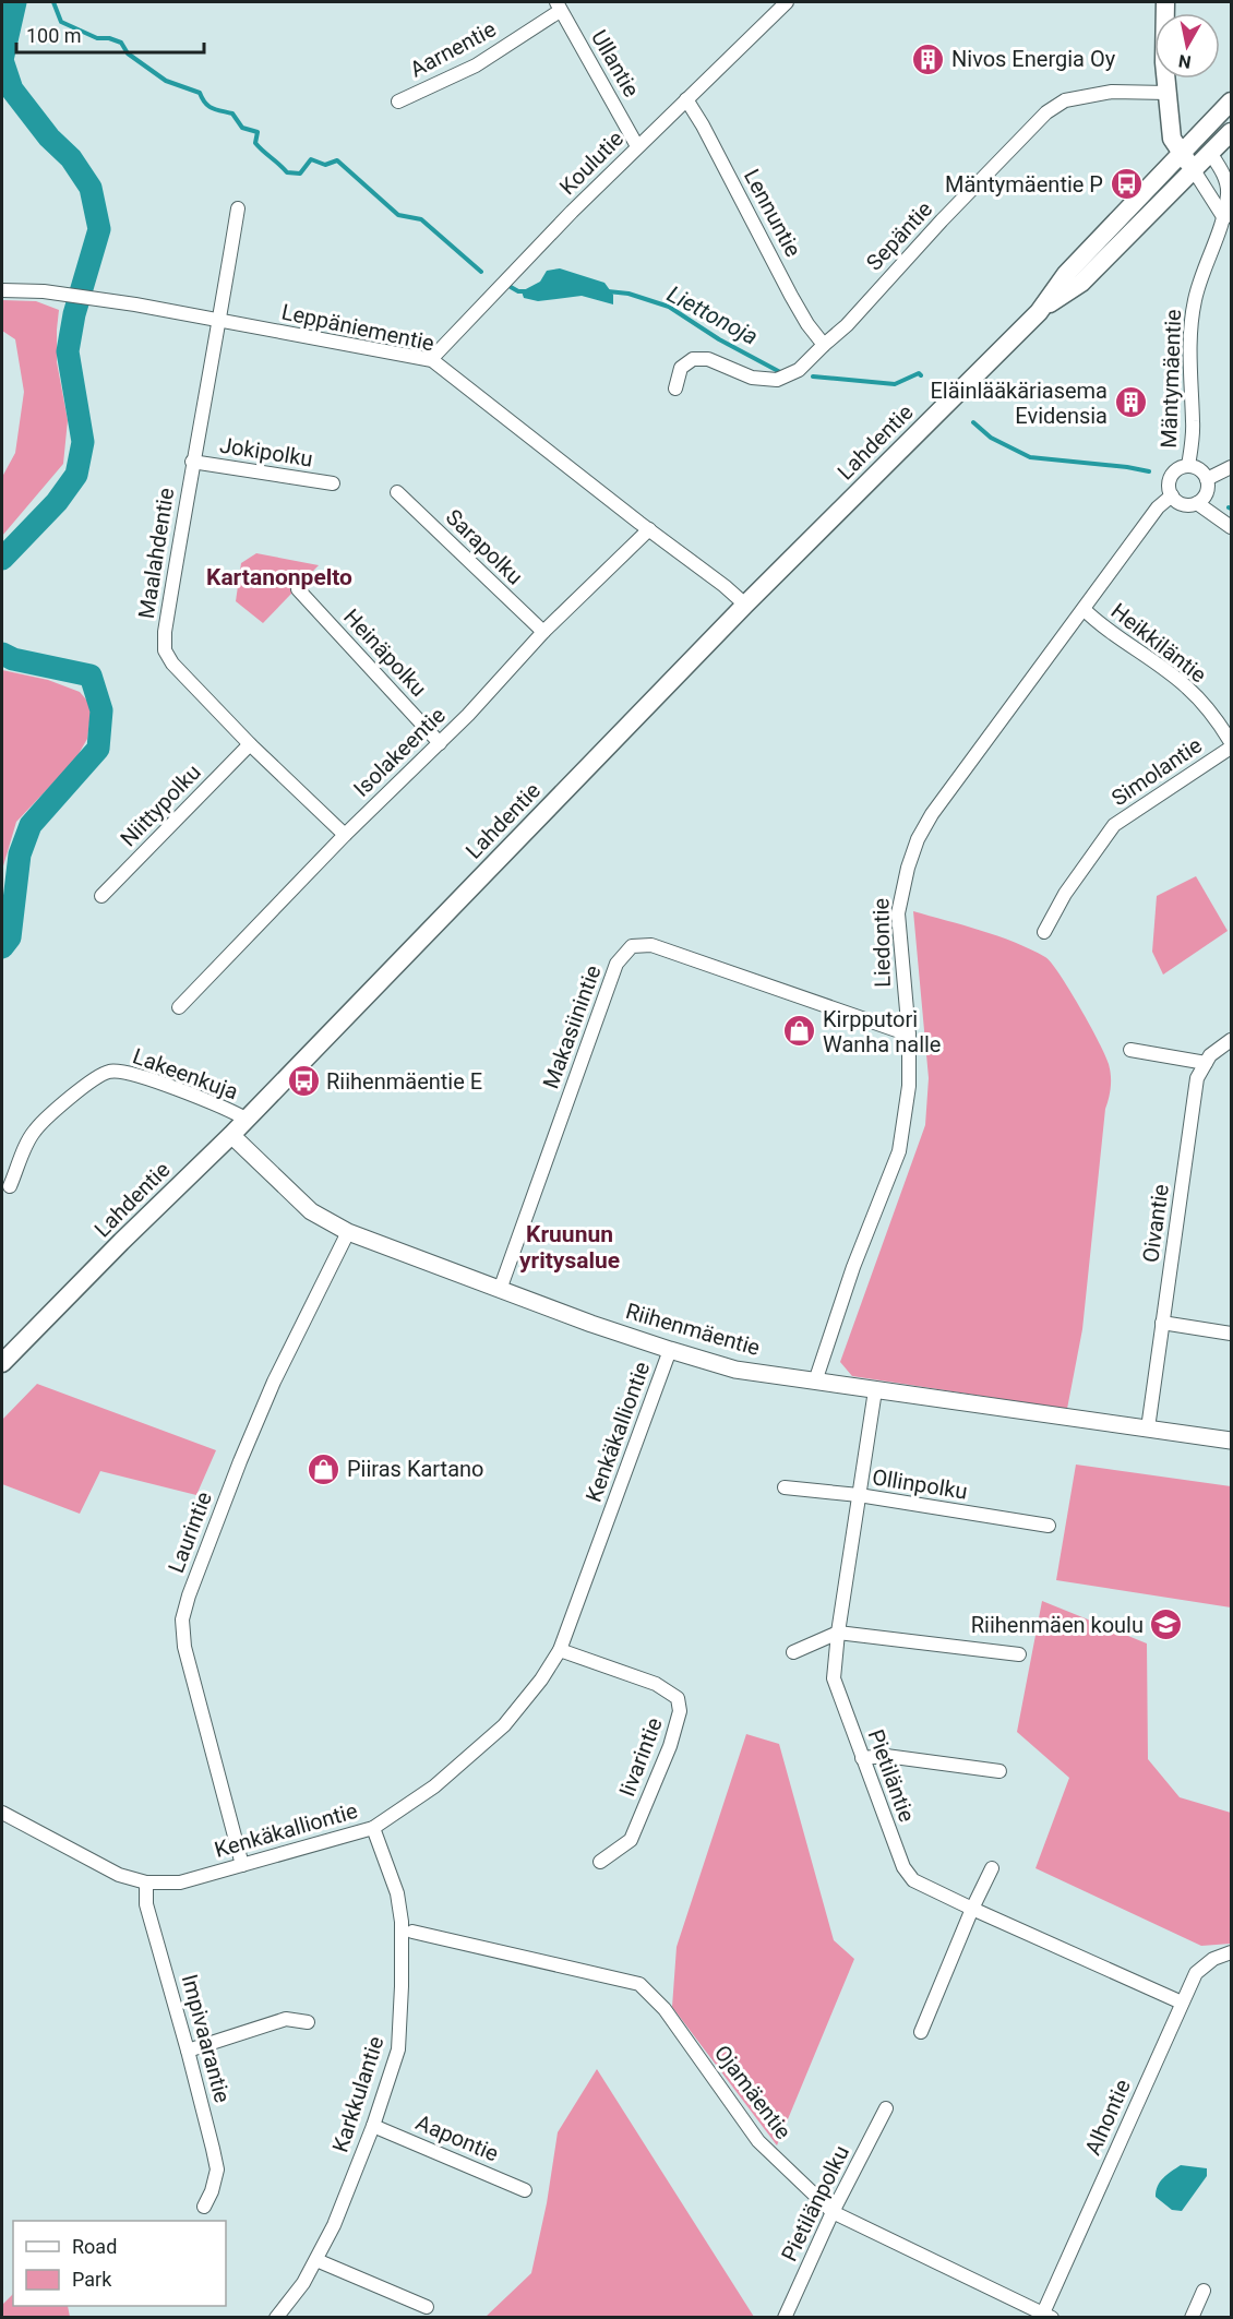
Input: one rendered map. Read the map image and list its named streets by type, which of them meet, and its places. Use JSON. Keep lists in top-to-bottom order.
{
  "streets": {
    "main road": ["Lahdentie"],
    "street": [
      "Aarnentie",
      "Ullantie",
      "Koulutie",
      "Lennuntie",
      "Sepäntie",
      "Leppäniementie",
      "Mäntymäentie",
      "Jokipolku",
      "Sarapolku",
      "Maalahdentie",
      "Heikkiläntie",
      "Heinäpolku",
      "Isolakeentie",
      "Simolantie",
      "Niittypolku",
      "Liedontie",
      "Makasiinintie",
      "Lakeenkuja",
      "Oivantie",
      "Riihenmäentie",
      "Kenkäkalliontie",
      "Ollinpolku",
      "Laurintie",
      "Iivarintie",
      "Pietiläntie",
      "Impivaarantie",
      "Ojamäentie",
      "Karkkulantie",
      "Alhontie",
      "Aapontie",
      "Pietilänpolku"
    ]
  },
  "crossings": [
    ["Aarnentie", "Ullantie"],
    ["Ullantie", "Koulutie"],
    ["Koulutie", "Lennuntie"],
    ["Koulutie", "Leppäniementie"],
    ["Lennuntie", "Sepäntie"],
    ["Leppäniementie", "Lahdentie"],
    ["Leppäniementie", "Maalahdentie"],
    ["Leppäniementie", "Isolakeentie"],
    ["Mäntymäentie", "Lahdentie"],
    ["Mäntymäentie", "Liedontie"],
    ["Lahdentie", "Lakeenkuja"],
    ["Lahdentie", "Riihenmäentie"],
    ["Jokipolku", "Maalahdentie"],
    ["Sarapolku", "Isolakeentie"],
    ["Maalahdentie", "Isolakeentie"],
    ["Maalahdentie", "Niittypolku"],
    ["Heikkiläntie", "Liedontie"],
    ["Heinäpolku", "Isolakeentie"],
    ["Liedontie", "Makasiinintie"],
    ["Liedontie", "Riihenmäentie"],
    ["Makasiinintie", "Riihenmäentie"],
    ["Oivantie", "Riihenmäentie"],
    ["Riihenmäentie", "Kenkäkalliontie"],
    ["Riihenmäentie", "Laurintie"],
    ["Riihenmäentie", "Pietiläntie"],
    ["Kenkäkalliontie", "Laurintie"],
    ["Kenkäkalliontie", "Iivarintie"],
    ["Kenkäkalliontie", "Impivaarantie"],
    ["Kenkäkalliontie", "Karkkulantie"],
    ["Ollinpolku", "Pietiläntie"],
    ["Pietiläntie", "Alhontie"],
    ["Ojamäentie", "Alhontie"],
    ["Ojamäentie", "Pietilänpolku"],
    ["Karkkulantie", "Aapontie"]
  ],
  "districts": ["Kartanonpelto", "Kruunun yritysalue"],
  "water": ["Liettonoja"],
  "places": {
    "building": ["Nivos Energia Oy", "Eläinlääkäriasema Evidensia"],
    "bus stop": ["Mäntymäentie P", "Riihenmäentie E"],
    "shop": ["Kirpputori Wanha nalle", "Piiras Kartano"],
    "school or university": ["Riihenmäen koulu"]
  },
  "legend": ["Road", "Park"],
  "scale_bar": "100 m",
  "north": "bottom"
}
